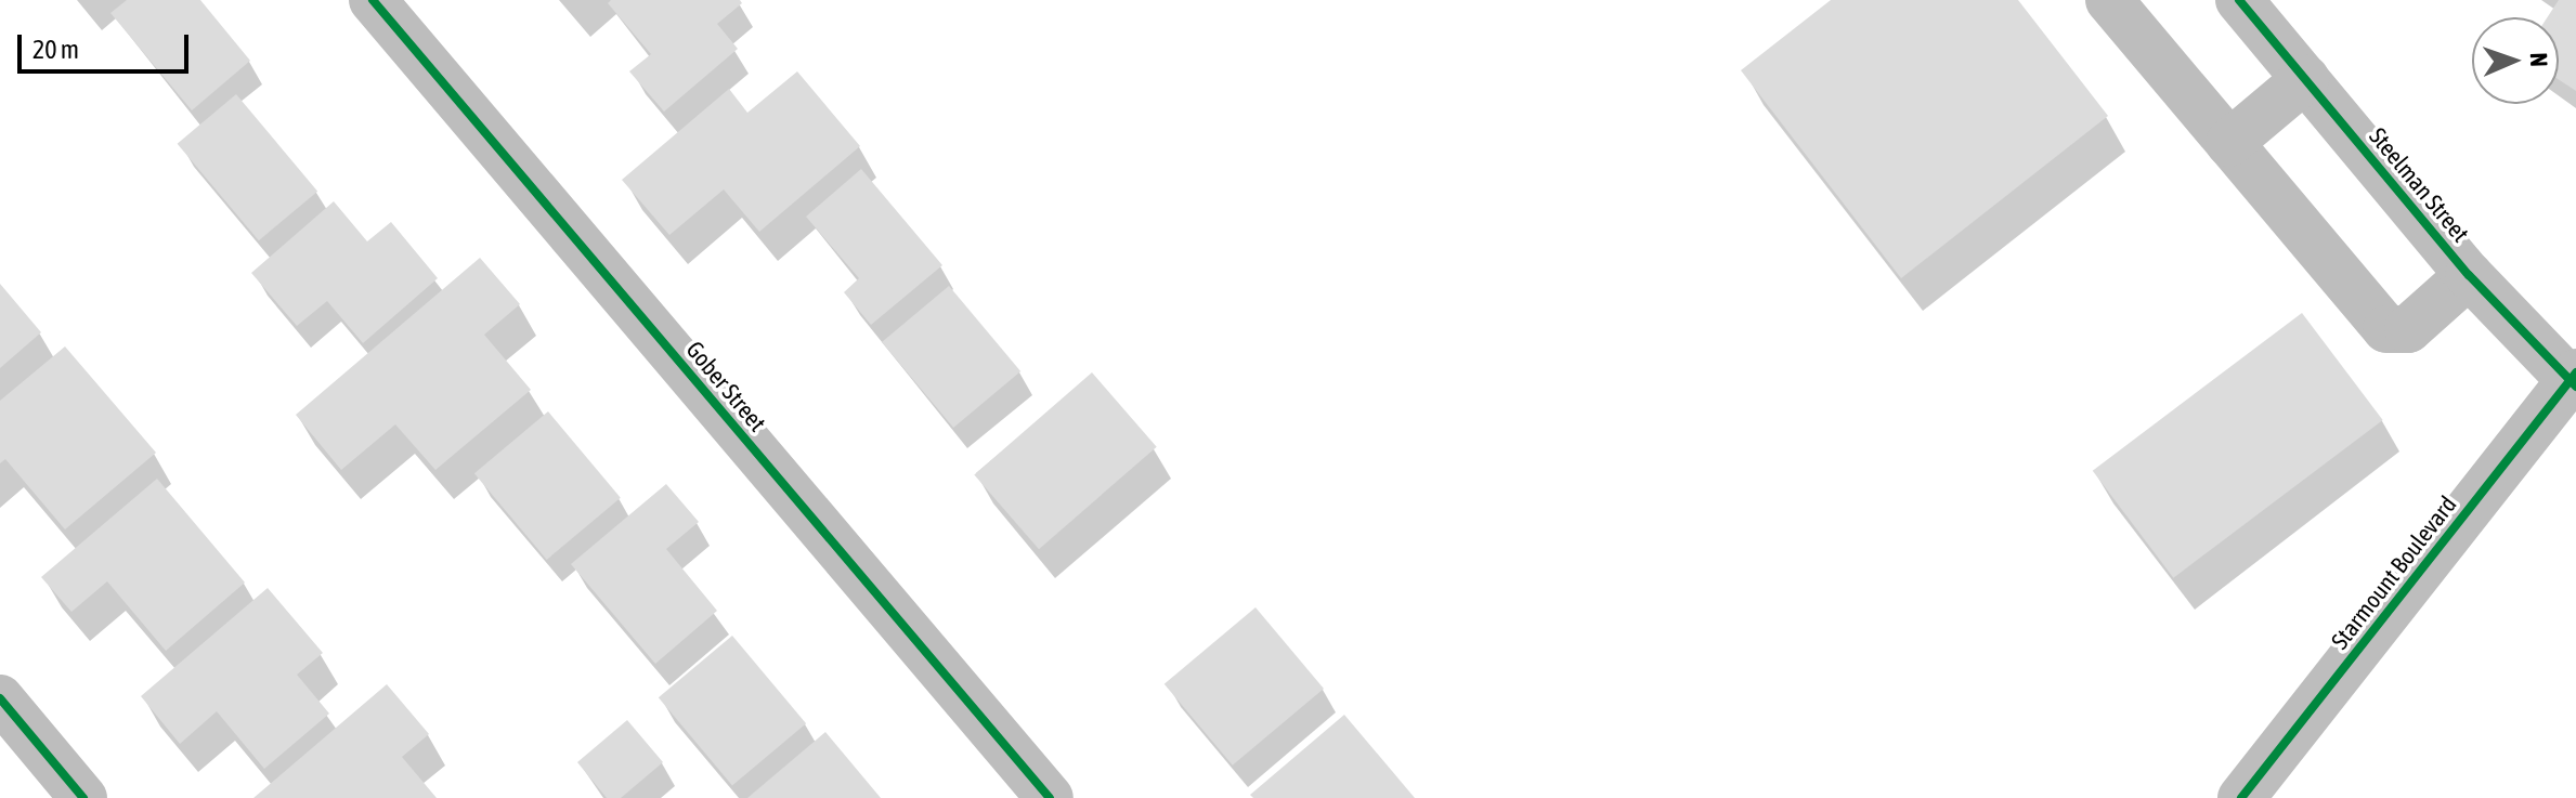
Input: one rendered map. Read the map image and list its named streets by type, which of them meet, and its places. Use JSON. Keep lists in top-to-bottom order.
{
  "streets": {
    "street": ["Steelman Street", "Gober Street", "Starmount Boulevard"]
  },
  "crossings": [
    ["Steelman Street", "Starmount Boulevard"]
  ],
  "scale_bar": "20 m",
  "north": "right"
}
